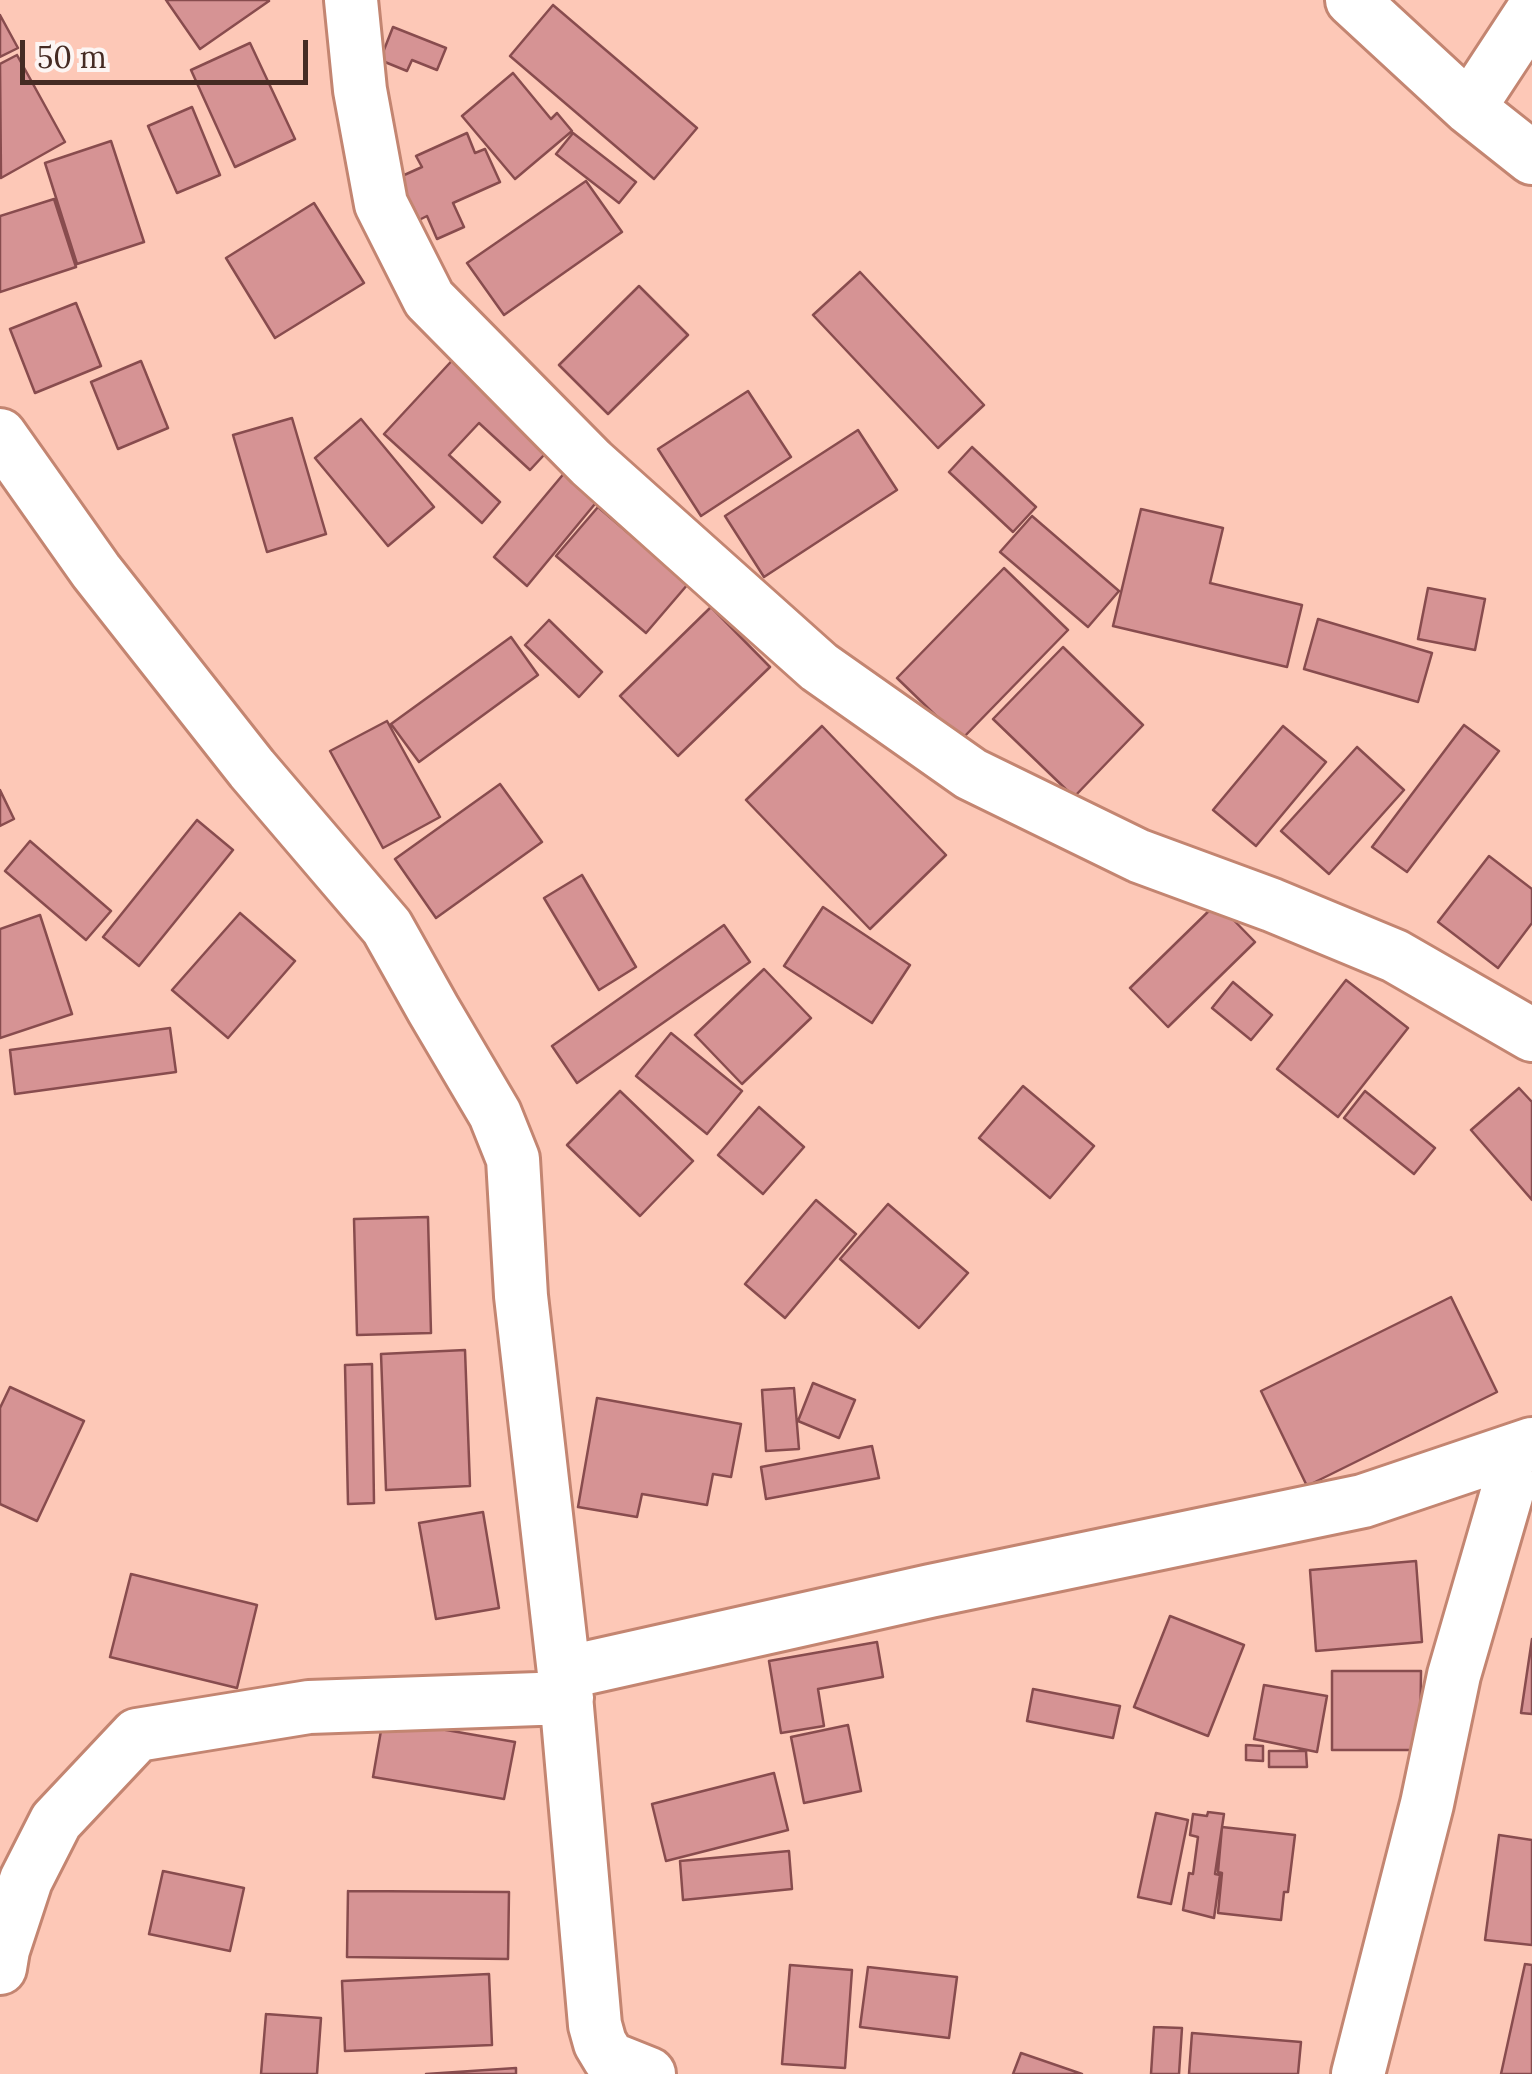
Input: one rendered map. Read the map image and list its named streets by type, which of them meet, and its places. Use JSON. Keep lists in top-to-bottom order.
{
  "scale_bar": "50 m"
}
